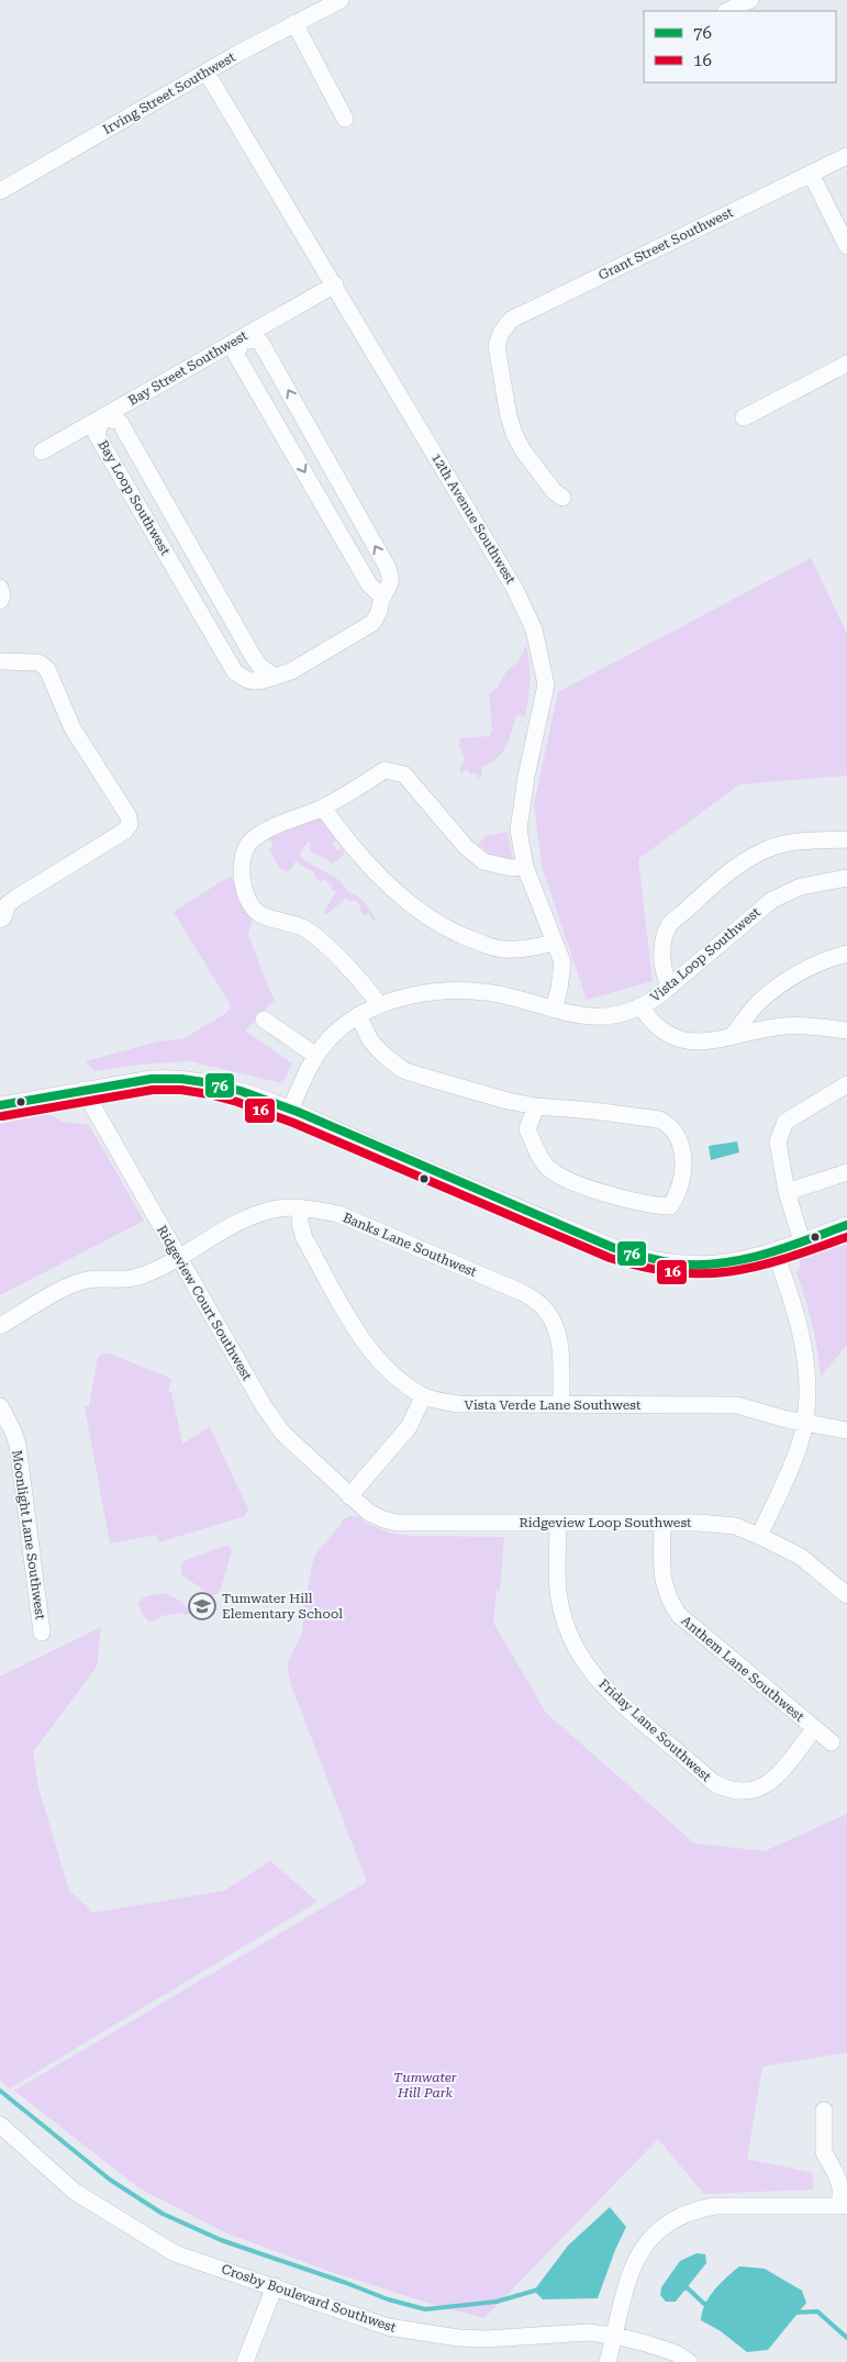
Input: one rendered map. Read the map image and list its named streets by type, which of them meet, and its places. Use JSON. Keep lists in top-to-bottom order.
{
  "streets": {
    "street": [
      "Irving Street Southwest",
      "Grant Street Southwest",
      "Bay Street Southwest",
      "Bay Loop Southwest",
      "12th Avenue Southwest",
      "Vista Loop Southwest",
      "Banks Lane Southwest",
      "Ridgeview Court Southwest",
      "Vista Verde Lane Southwest",
      "Ridgeview Loop Southwest",
      "Moonlight Lane Southwest",
      "Anthem Lane Southwest",
      "Friday Lane Southwest",
      "Crosby Boulevard Southwest"
    ]
  },
  "crossings": [
    ["Irving Street Southwest", "12th Avenue Southwest"],
    ["Bay Street Southwest", "Bay Loop Southwest"],
    ["Bay Street Southwest", "12th Avenue Southwest"],
    ["12th Avenue Southwest", "Vista Loop Southwest"],
    ["Banks Lane Southwest", "Ridgeview Court Southwest"],
    ["Banks Lane Southwest", "Vista Verde Lane Southwest"],
    ["Ridgeview Court Southwest", "Ridgeview Loop Southwest"],
    ["Ridgeview Loop Southwest", "Anthem Lane Southwest"],
    ["Ridgeview Loop Southwest", "Friday Lane Southwest"],
    ["Anthem Lane Southwest", "Friday Lane Southwest"]
  ],
  "parks": ["Tumwater Hill Park"],
  "places": {
    "school or university": ["Tumwater Hill Elementary School"]
  },
  "lines": ["transit line 76", "transit line 16"],
  "legend": ["76", "16"]
}
